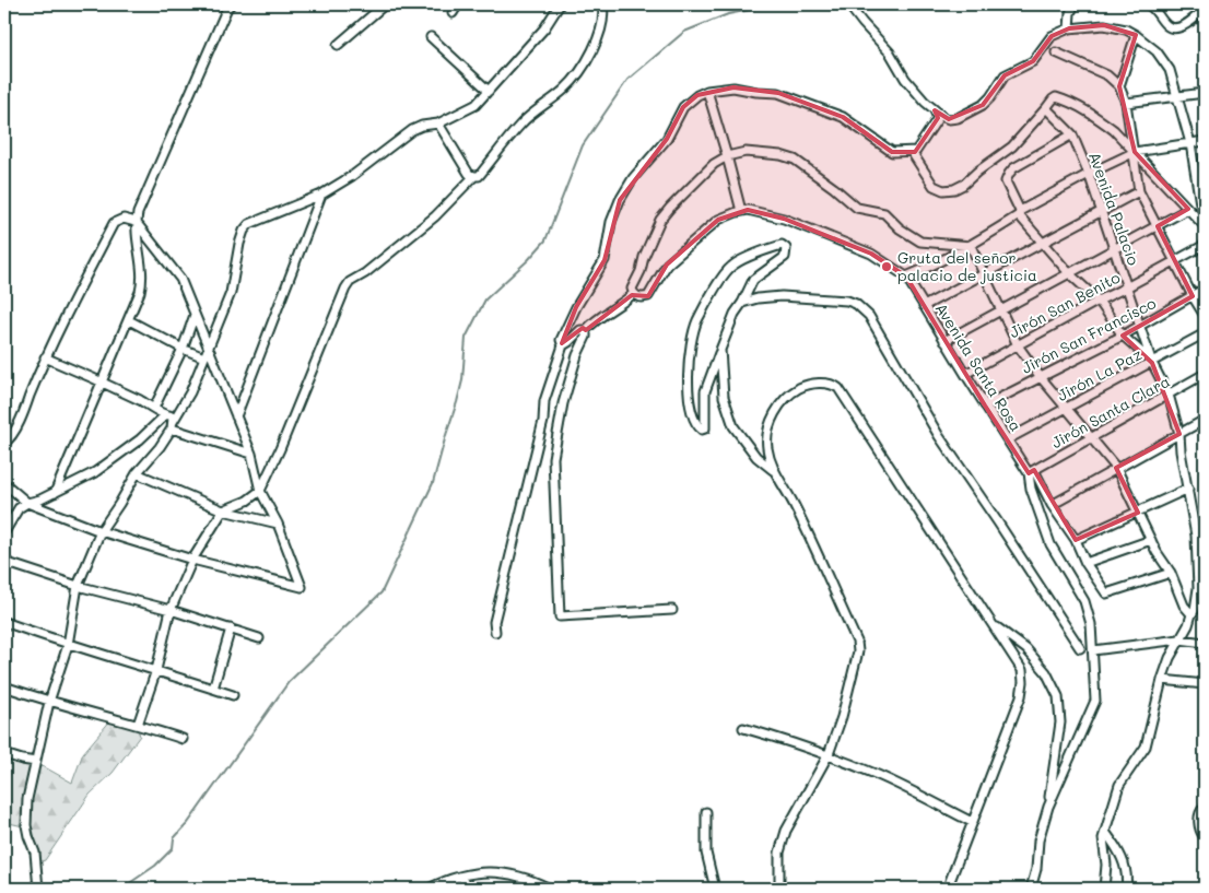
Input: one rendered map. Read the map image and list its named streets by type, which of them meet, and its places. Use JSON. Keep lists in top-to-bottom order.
{
  "streets": {
    "street": [
      "Avenida Palacio",
      "Jirón San Benito",
      "Jirón San Francisco",
      "Avenida Santa Rosa",
      "Jirón La Paz",
      "Jirón Santa Clara"
    ]
  },
  "crossings": [
    ["Avenida Palacio", "Jirón San Benito"],
    ["Avenida Palacio", "Jirón San Francisco"],
    ["Avenida Palacio", "Jirón La Paz"],
    ["Avenida Palacio", "Jirón Santa Clara"],
    ["Jirón San Benito", "Avenida Santa Rosa"],
    ["Jirón San Francisco", "Avenida Santa Rosa"],
    ["Avenida Santa Rosa", "Jirón La Paz"],
    ["Avenida Santa Rosa", "Jirón Santa Clara"]
  ],
  "places": ["Gruta del señor palacio de justicia"]
}
